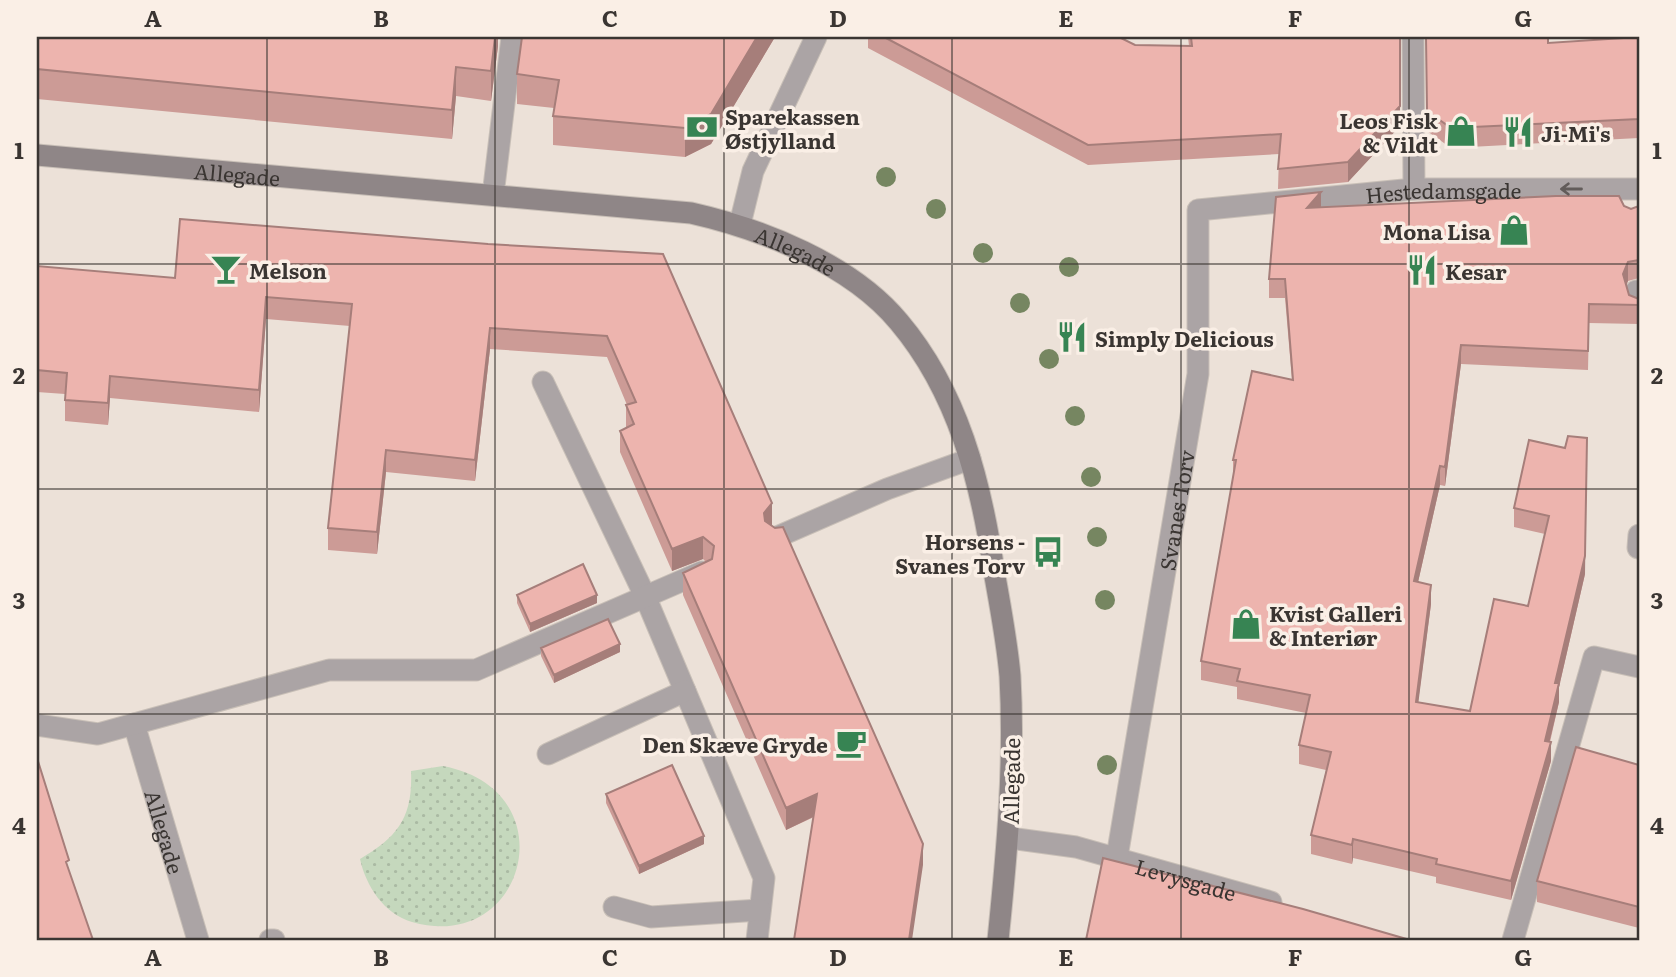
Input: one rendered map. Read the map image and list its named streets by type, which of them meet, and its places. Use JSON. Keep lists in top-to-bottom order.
{
  "streets": {
    "street": [
      "Allegade",
      "Hestedamsgade",
      "Svanes Torv",
      "Levysgade"
    ]
  },
  "crossings": [
    ["Allegade", "Levysgade"],
    ["Hestedamsgade", "Svanes Torv"],
    ["Svanes Torv", "Levysgade"]
  ],
  "one_way": ["Hestedamsgade"],
  "places": {
    "bank": ["Sparekassen Østjylland"],
    "shop": ["Leos Fisk & Vildt", "Mona Lisa", "Kvist Galleri & Interiør"],
    "restaurant": ["Ji-Mi's", "Kesar", "Simply Delicious"],
    "bar": ["Melson"],
    "bus stop": ["Horsens - Svanes Torv"],
    "cafe": ["Den Skæve Gryde"]
  },
  "grid": {
    "columns": [
      "A",
      "B",
      "C",
      "D",
      "E",
      "F",
      "G"
    ],
    "rows": [
      "1",
      "2",
      "3",
      "4"
    ]
  }
}
